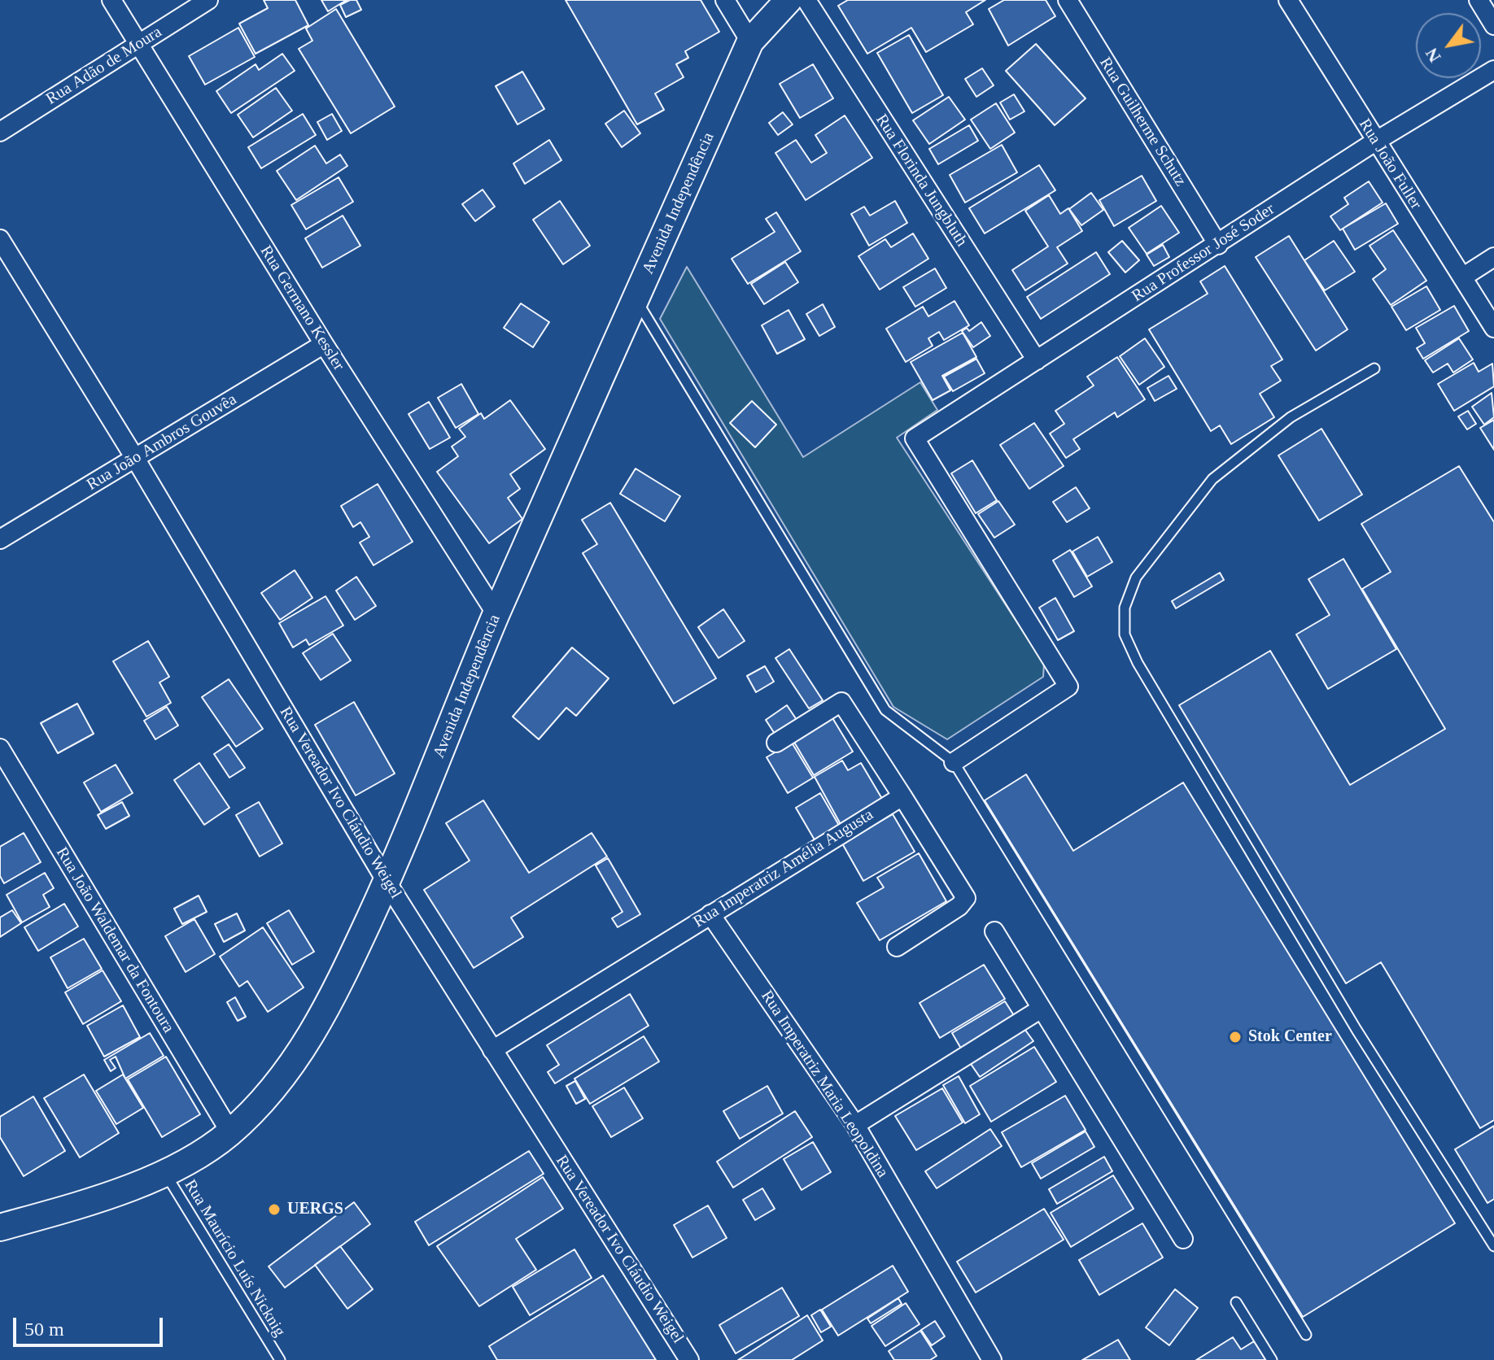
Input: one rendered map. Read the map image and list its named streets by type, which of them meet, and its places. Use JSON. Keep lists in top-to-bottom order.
{
  "streets": {
    "main road": ["Avenida Independência"],
    "street": [
      "Rua Adão de Moura",
      "Rua Guilherme Schutz",
      "Rua João Fuller",
      "Rua Florinda Jungbluth",
      "Rua Professor José Soder",
      "Rua Germano Kessler",
      "Rua João Ambros Gouvêa",
      "Rua Vereador Ivo Cláudio Weigel",
      "Rua Imperatriz Amélia Augusta",
      "Rua João Waldemar da Fontoura",
      "Rua Imperatriz Maria Leopoldina"
    ],
    "lane": ["Rua Maurício Luís Nicknig"]
  },
  "crossings": [
    ["Rua Adão de Moura", "Rua Germano Kessler"],
    ["Rua Guilherme Schutz", "Rua Professor José Soder"],
    ["Rua João Fuller", "Rua Professor José Soder"],
    ["Rua Florinda Jungbluth", "Rua Professor José Soder"],
    ["Avenida Independência", "Rua Germano Kessler"],
    ["Avenida Independência", "Rua Vereador Ivo Cláudio Weigel"],
    ["Avenida Independência", "Rua João Waldemar da Fontoura"],
    ["Avenida Independência", "Rua Maurício Luís Nicknig"],
    ["Rua Germano Kessler", "Rua João Ambros Gouvêa"],
    ["Rua João Ambros Gouvêa", "Rua Vereador Ivo Cláudio Weigel"],
    ["Rua Vereador Ivo Cláudio Weigel", "Rua Imperatriz Amélia Augusta"],
    ["Rua Imperatriz Amélia Augusta", "Rua Imperatriz Maria Leopoldina"]
  ],
  "places": ["Stok Center", "UERGS"],
  "scale_bar": "50 m",
  "north": "bottom left"
}
